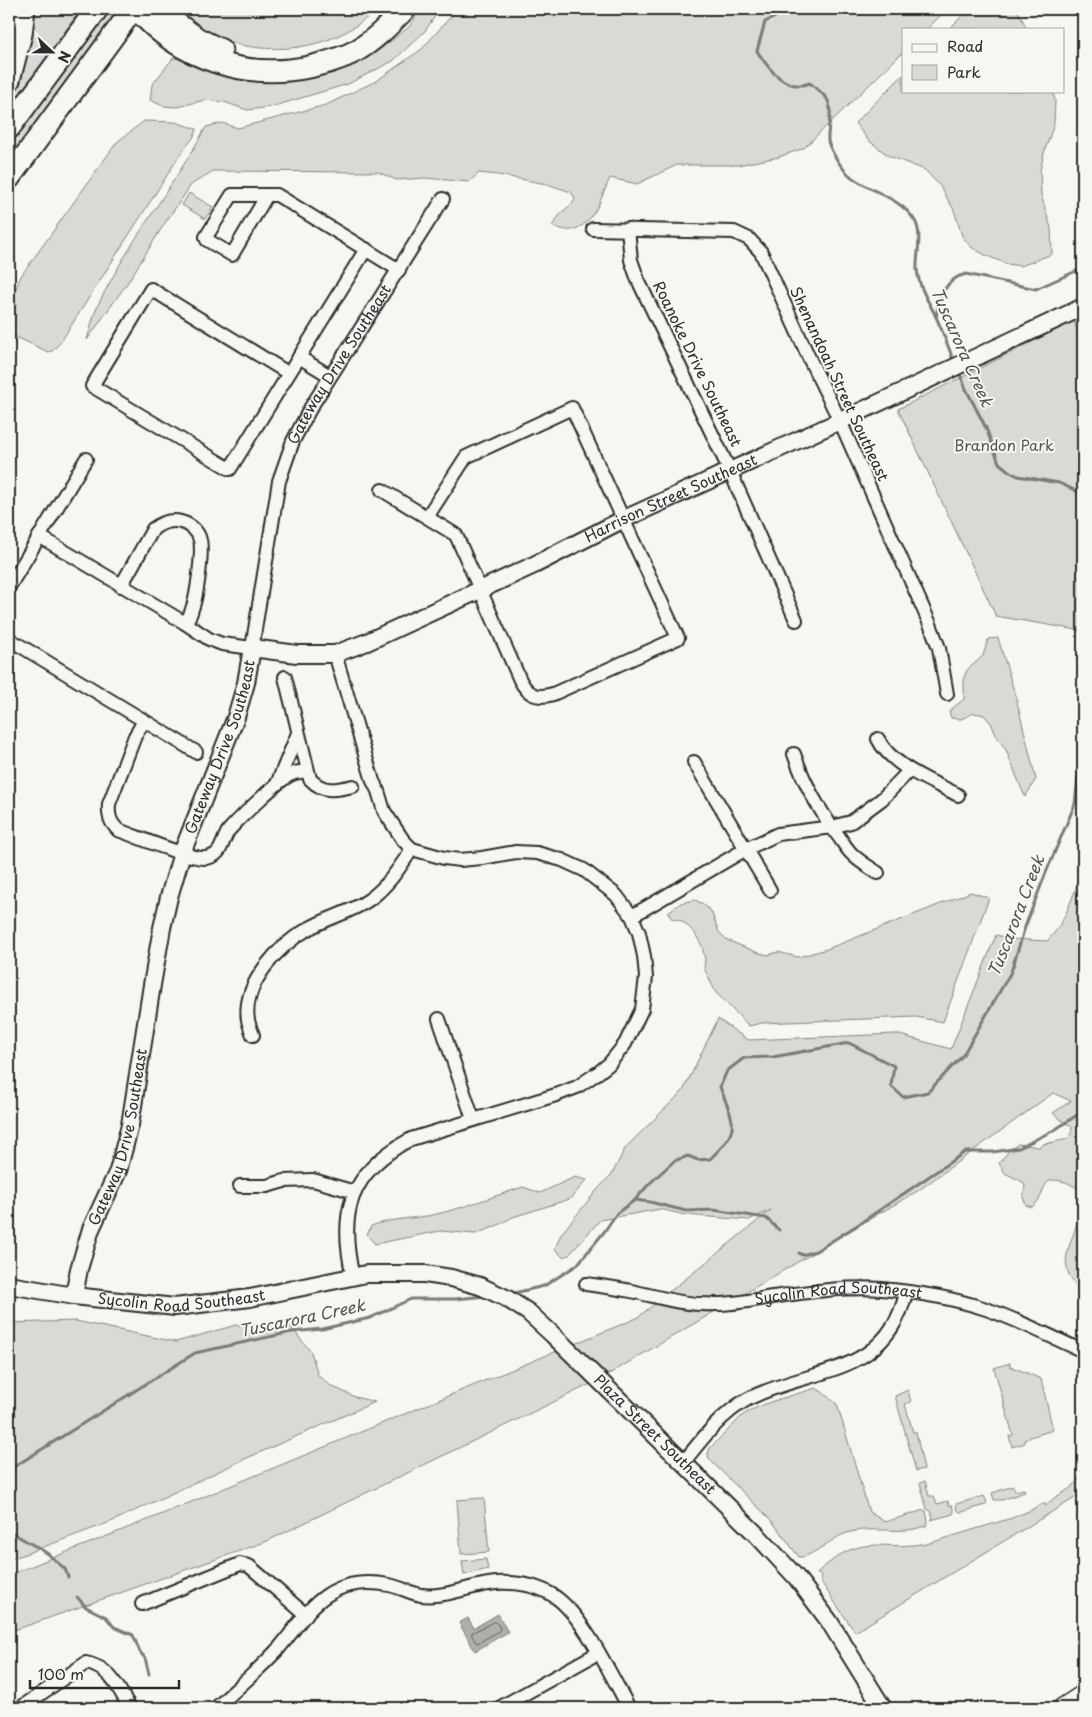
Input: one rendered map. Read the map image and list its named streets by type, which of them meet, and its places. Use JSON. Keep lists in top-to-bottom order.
{
  "streets": {
    "street": [
      "Roanoke Drive Southeast",
      "Gateway Drive Southeast",
      "Shenandoah Street Southeast",
      "Harrison Street Southeast",
      "Sycolin Road Southeast",
      "Plaza Street Southeast"
    ]
  },
  "crossings": [
    ["Roanoke Drive Southeast", "Shenandoah Street Southeast"],
    ["Roanoke Drive Southeast", "Harrison Street Southeast"],
    ["Gateway Drive Southeast", "Harrison Street Southeast"],
    ["Gateway Drive Southeast", "Sycolin Road Southeast"],
    ["Shenandoah Street Southeast", "Harrison Street Southeast"],
    ["Sycolin Road Southeast", "Plaza Street Southeast"]
  ],
  "water": ["Tuscarora Creek"],
  "parks": ["Brandon Park"],
  "legend": ["Road", "Park"],
  "scale_bar": "100 m",
  "north": "right"
}
